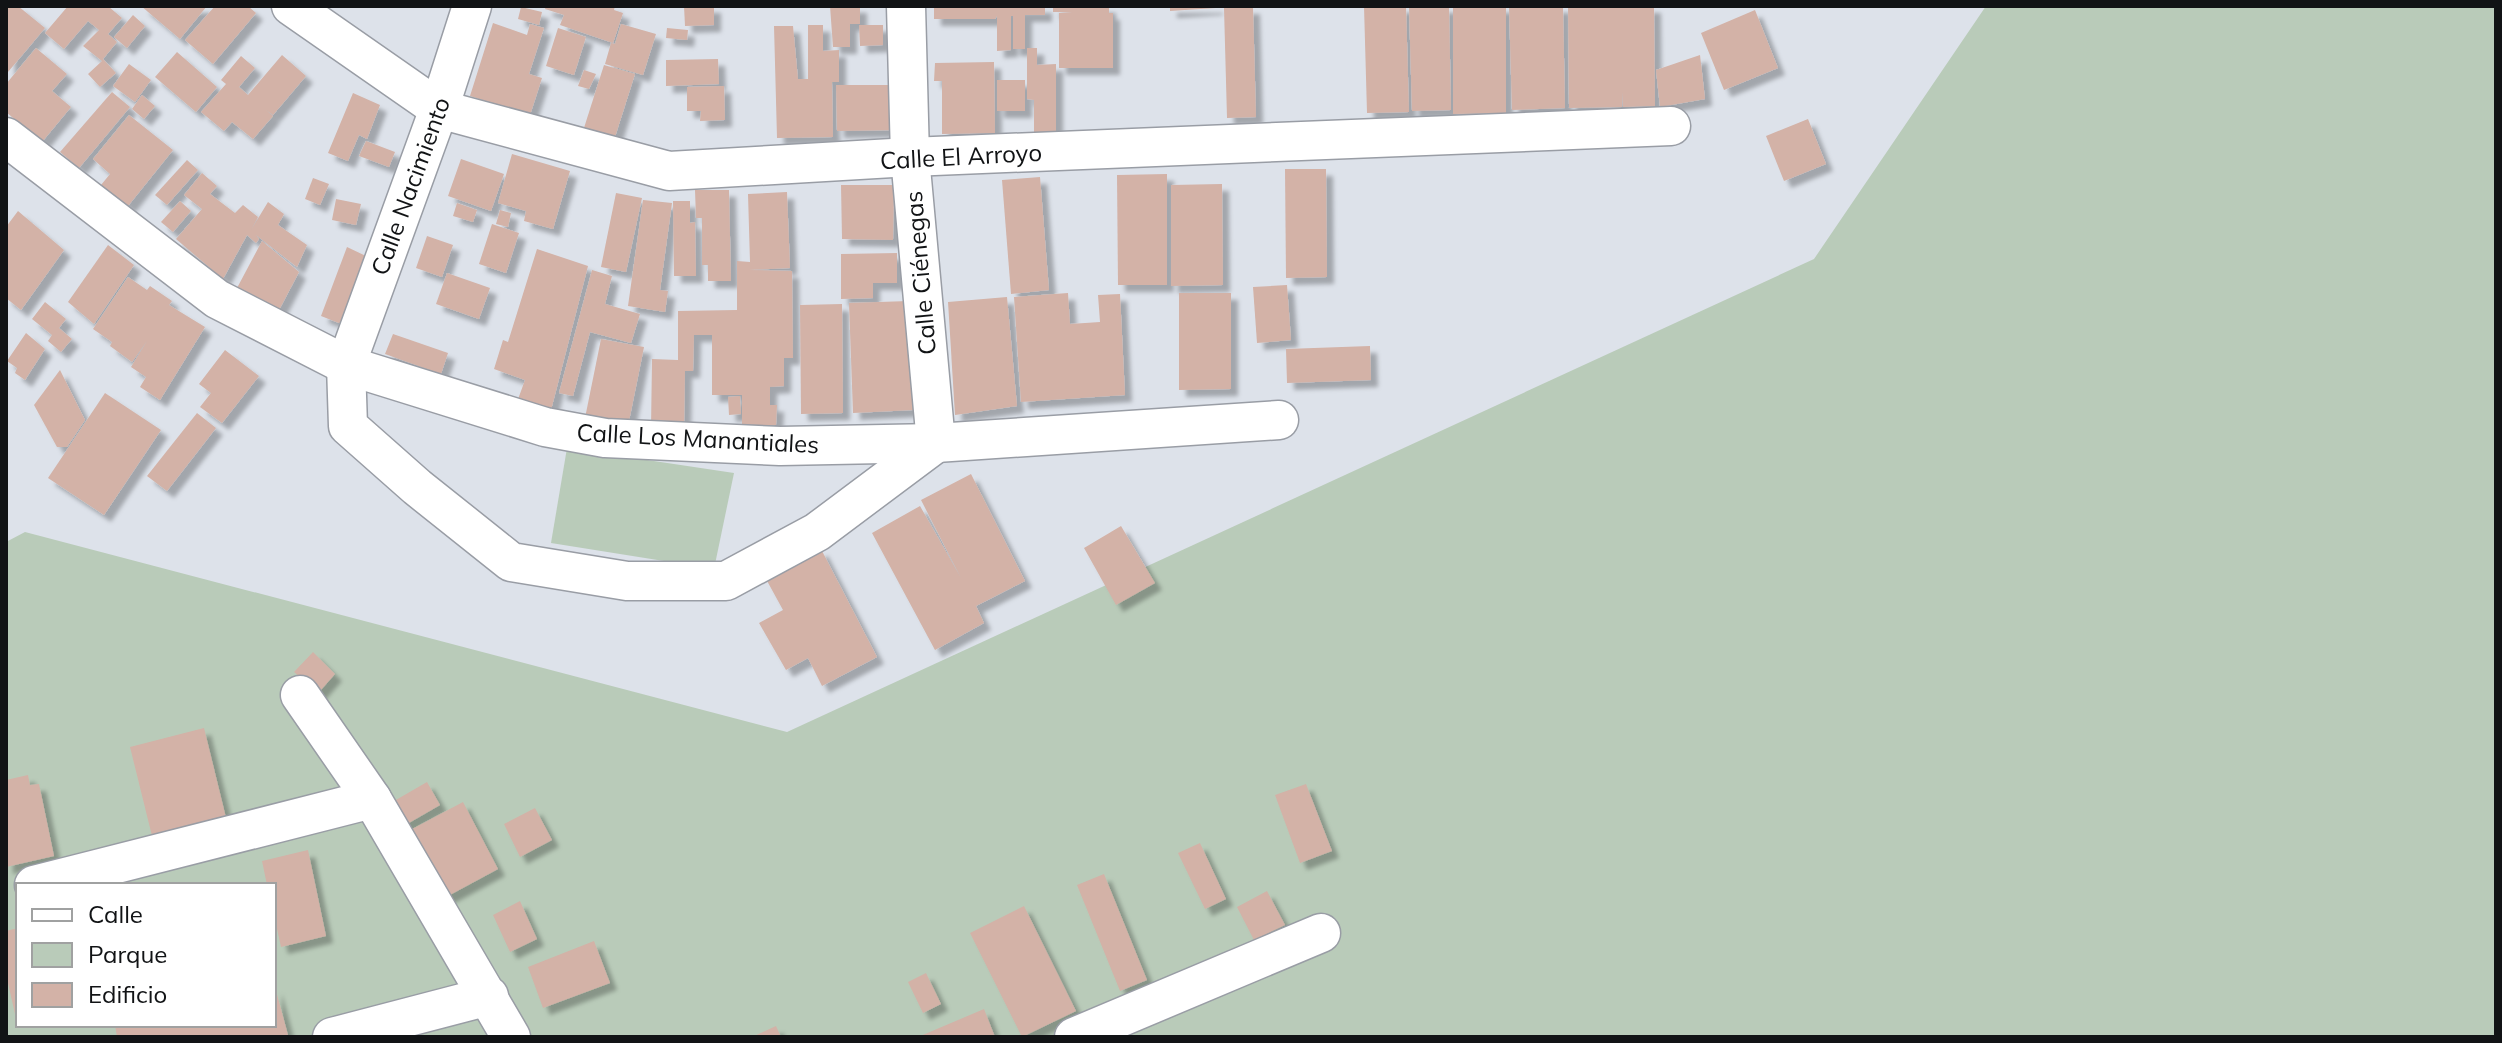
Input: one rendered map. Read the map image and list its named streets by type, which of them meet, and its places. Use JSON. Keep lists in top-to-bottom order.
{
  "streets": {
    "street": [
      "Calle El Arroyo",
      "Calle Nacimiento",
      "Calle Ciénegas",
      "Calle Los Manantiales"
    ]
  },
  "crossings": [
    ["Calle El Arroyo", "Calle Nacimiento"],
    ["Calle El Arroyo", "Calle Ciénegas"],
    ["Calle Nacimiento", "Calle Los Manantiales"],
    ["Calle Ciénegas", "Calle Los Manantiales"]
  ],
  "legend": ["Calle", "Parque", "Edificio"]
}
